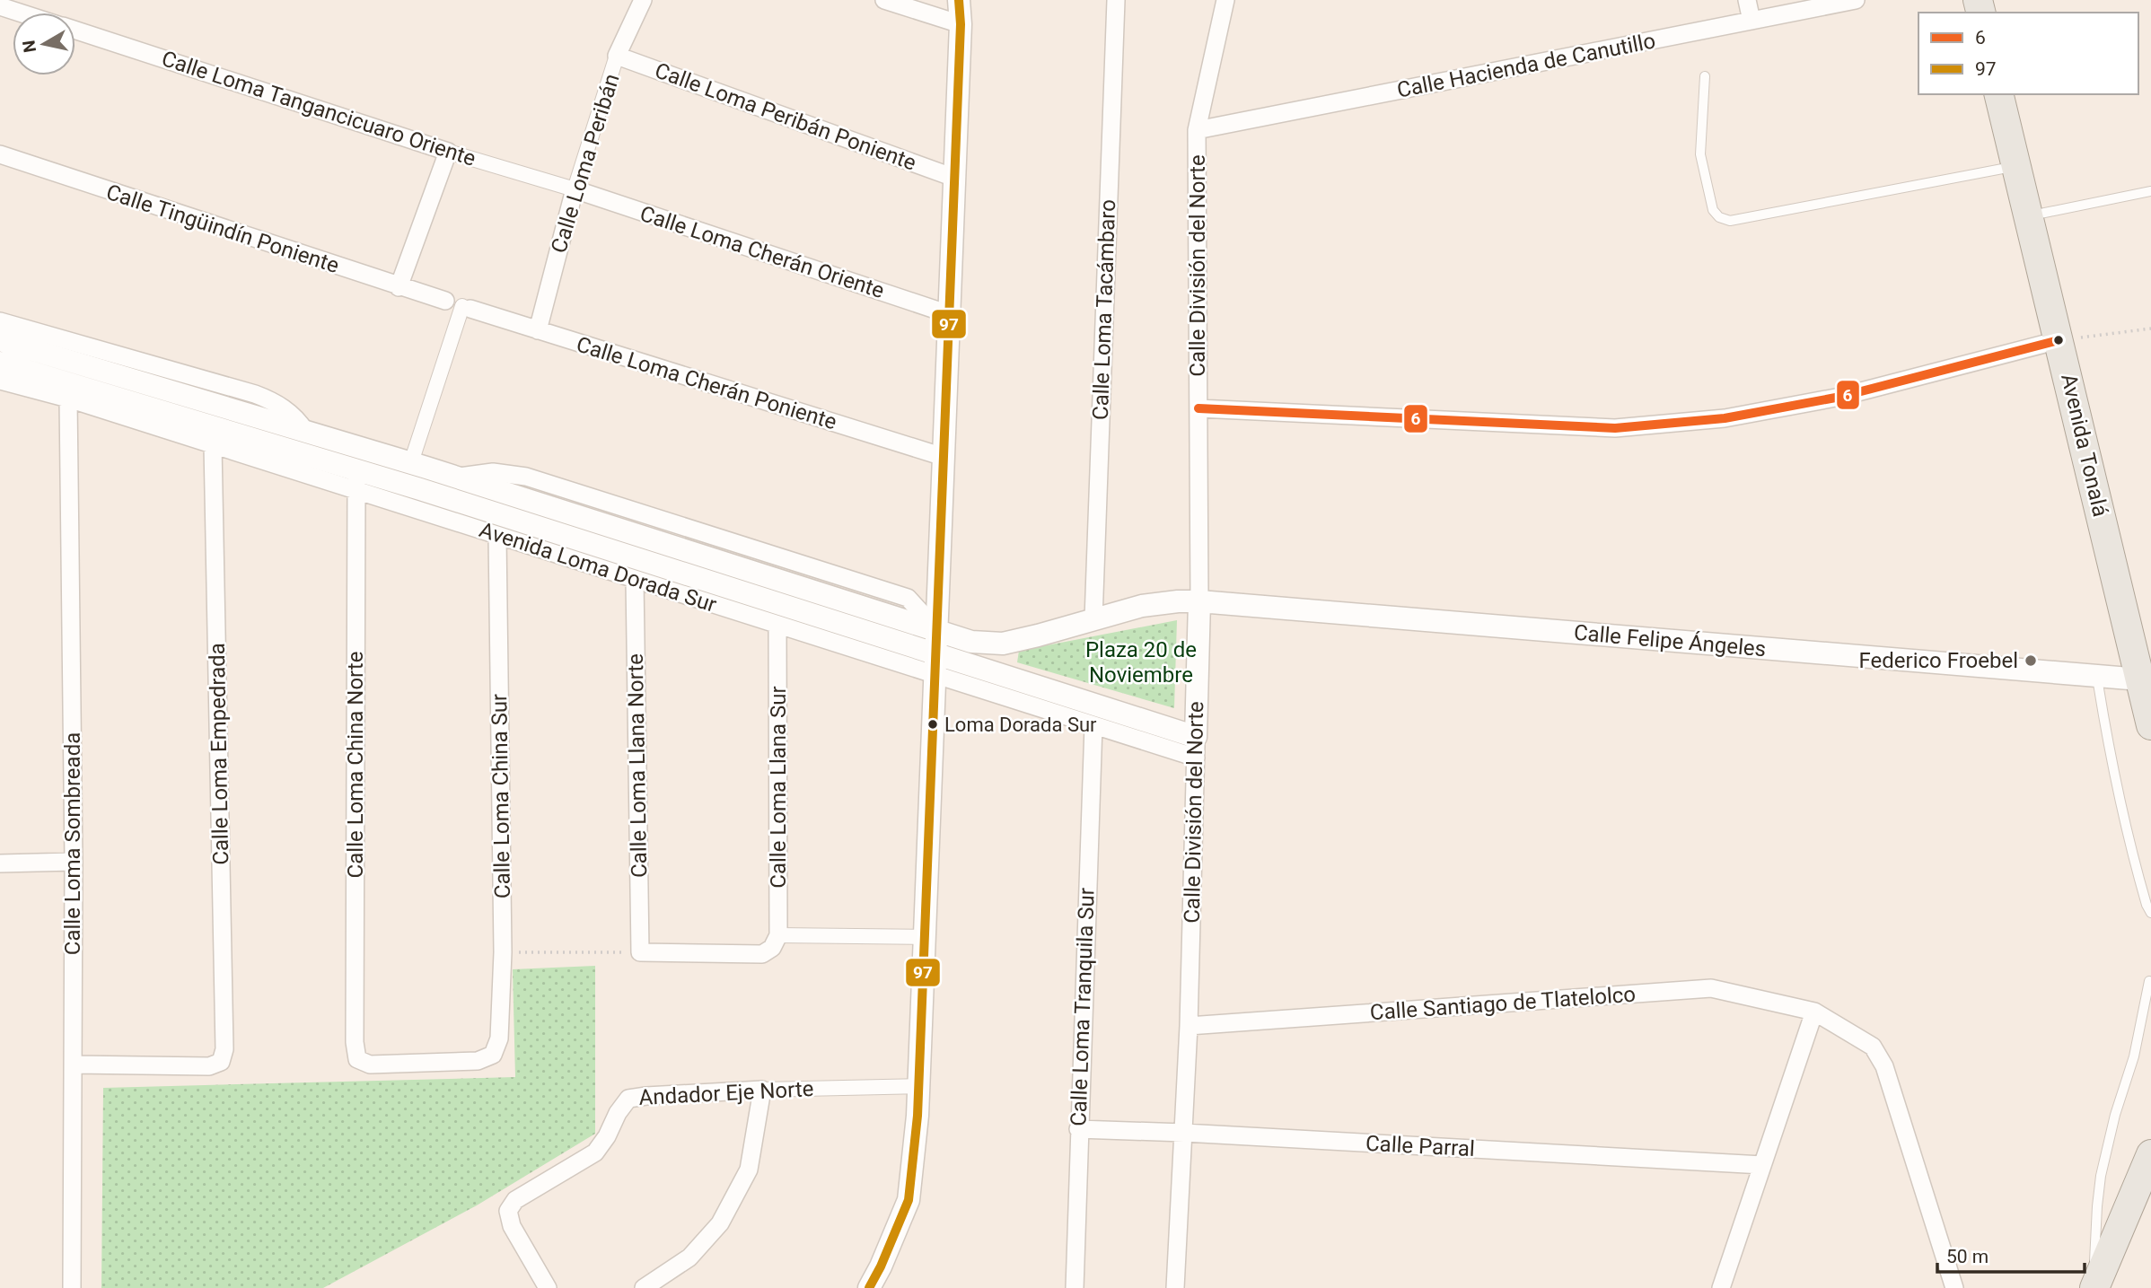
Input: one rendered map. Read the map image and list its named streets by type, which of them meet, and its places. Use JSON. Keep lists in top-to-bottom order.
{
  "streets": {
    "main road": ["Avenida Tonalá"],
    "street": [
      "Calle Hacienda de Canutillo",
      "Calle Loma Tangancicuaro Oriente",
      "Calle Loma Peribán Poniente",
      "Calle Loma Peribán",
      "Calle Tingüindín Poniente",
      "Calle Loma Cherán Oriente",
      "Calle División del Norte",
      "Calle Loma Tacámbaro",
      "Calle Loma Cherán Poniente",
      "Avenida Loma Dorada Sur",
      "Calle Felipe Ángeles",
      "Calle Loma Empedrada",
      "Calle Loma China Norte",
      "Calle Loma Llana Norte",
      "Calle Loma Llana Sur",
      "Calle Loma China Sur",
      "Calle Loma Sombreada",
      "Calle Santiago de Tlatelolco",
      "Calle Loma Tranquila Sur",
      "Andador Eje Norte",
      "Calle Parral"
    ]
  },
  "crossings": [
    ["Calle Hacienda de Canutillo", "Calle División del Norte"],
    ["Calle Loma Tangancicuaro Oriente", "Calle Loma Peribán"],
    ["Calle Loma Tangancicuaro Oriente", "Calle Loma Cherán Oriente"],
    ["Calle Loma Peribán Poniente", "Calle Loma Peribán"],
    ["Calle Loma Peribán", "Calle Loma Cherán Oriente"],
    ["Calle Loma Peribán", "Calle Loma Cherán Poniente"],
    ["Calle Tingüindín Poniente", "Calle Loma Cherán Poniente"],
    ["Calle División del Norte", "Avenida Loma Dorada Sur"],
    ["Calle División del Norte", "Calle Felipe Ángeles"],
    ["Calle División del Norte", "Calle Santiago de Tlatelolco"],
    ["Calle División del Norte", "Calle Parral"],
    ["Calle Loma Tacámbaro", "Avenida Loma Dorada Sur"],
    ["Avenida Tonalá", "Calle Felipe Ángeles"],
    ["Avenida Loma Dorada Sur", "Calle Felipe Ángeles"],
    ["Avenida Loma Dorada Sur", "Calle Loma Empedrada"],
    ["Avenida Loma Dorada Sur", "Calle Loma China Norte"],
    ["Avenida Loma Dorada Sur", "Calle Loma Llana Norte"],
    ["Avenida Loma Dorada Sur", "Calle Loma Llana Sur"],
    ["Avenida Loma Dorada Sur", "Calle Loma China Sur"],
    ["Avenida Loma Dorada Sur", "Calle Loma Sombreada"],
    ["Avenida Loma Dorada Sur", "Calle Loma Tranquila Sur"],
    ["Calle Loma Empedrada", "Calle Loma Sombreada"],
    ["Calle Loma China Norte", "Calle Loma China Sur"],
    ["Calle Loma Tranquila Sur", "Calle Parral"]
  ],
  "parks": ["Plaza 20 de Noviembre"],
  "places": ["Federico Froebel", "Loma Dorada Sur"],
  "lines": ["transit line 97", "transit line 6"],
  "legend": ["6", "97"],
  "scale_bar": "50 m",
  "north": "left"
}
